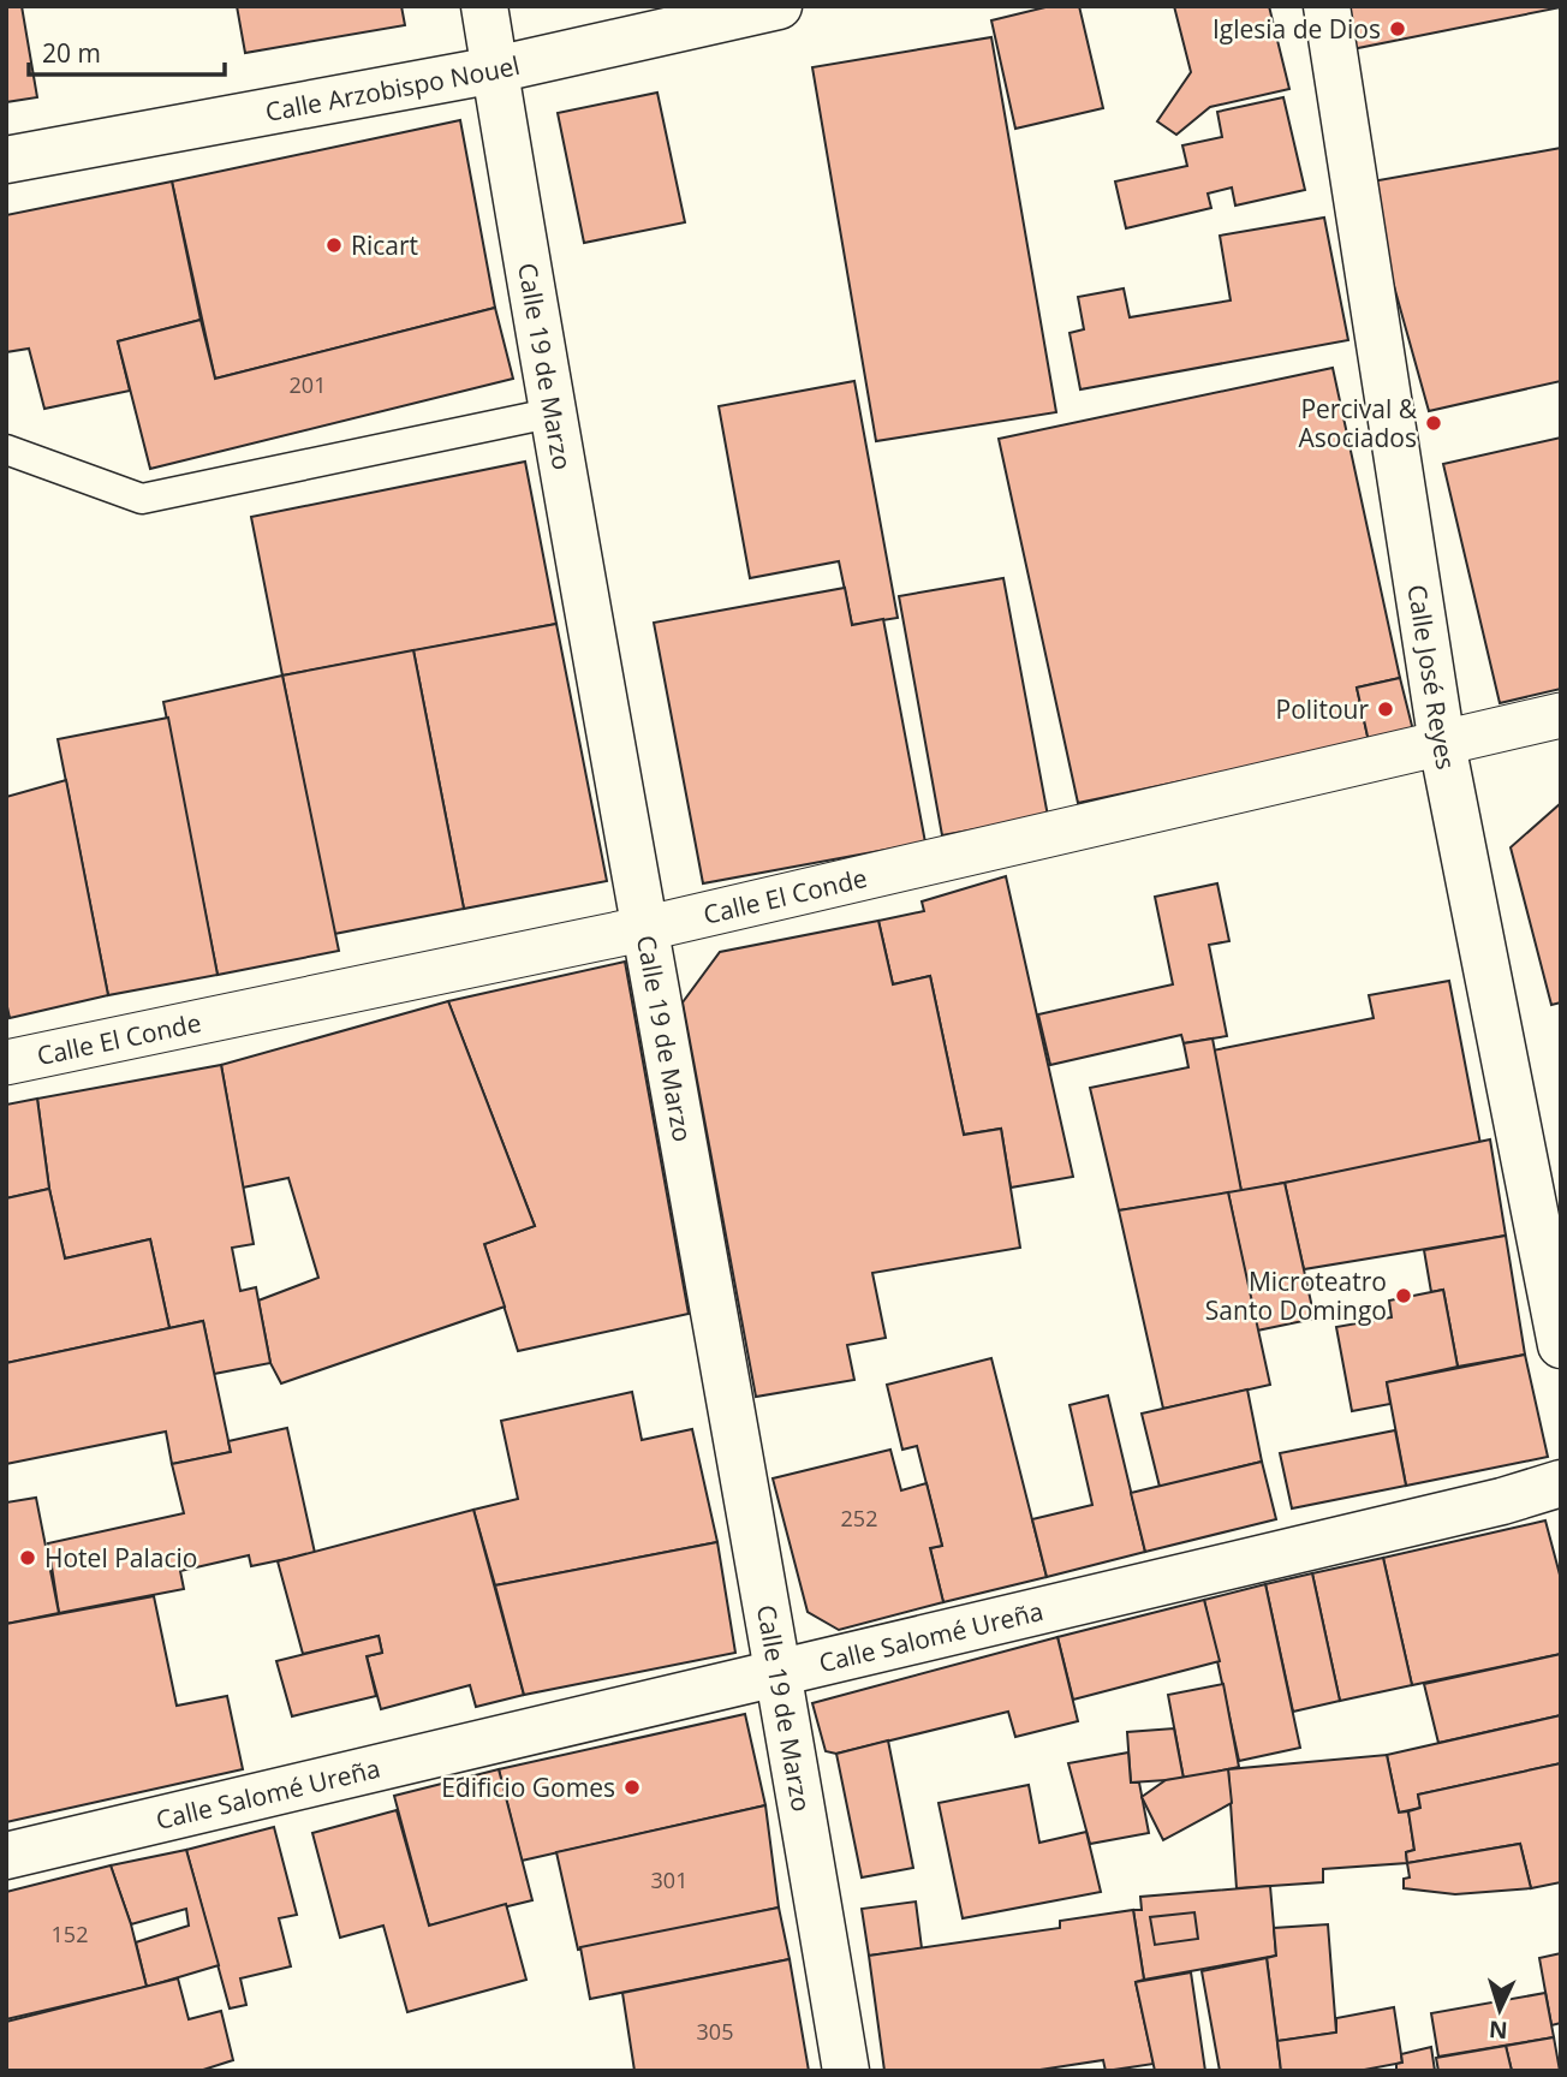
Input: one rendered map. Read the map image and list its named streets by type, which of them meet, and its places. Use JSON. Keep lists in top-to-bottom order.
{
  "streets": {
    "street": [
      "Calle Arzobispo Nouel",
      "Calle 19 de Marzo",
      "Calle José Reyes",
      "Calle El Conde",
      "Calle Salomé Ureña"
    ]
  },
  "crossings": [
    ["Calle Arzobispo Nouel", "Calle 19 de Marzo"],
    ["Calle 19 de Marzo", "Calle El Conde"],
    ["Calle 19 de Marzo", "Calle Salomé Ureña"],
    ["Calle José Reyes", "Calle El Conde"]
  ],
  "places": [
    "Iglesia de Dios",
    "Ricart",
    "Percival & Asociados",
    "Politour",
    "Microteatro Santo Domingo",
    "Hotel Palacio",
    "Edificio Gomes"
  ],
  "house_numbers": [
    "201",
    "252",
    "301",
    "152",
    "305"
  ],
  "scale_bar": "20 m",
  "north": "bottom"
}
